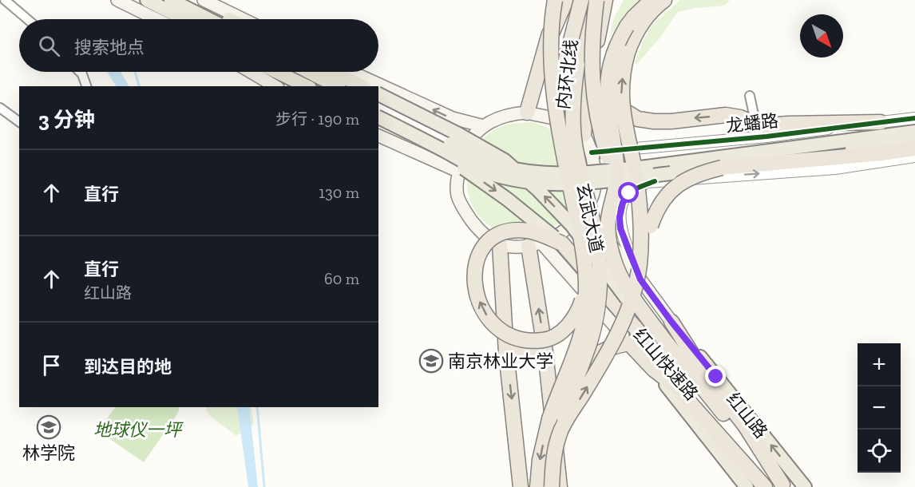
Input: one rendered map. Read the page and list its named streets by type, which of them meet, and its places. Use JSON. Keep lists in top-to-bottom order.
{
  "streets": {
    "highway": ["内环北线", "玄武大道", "红山快速路"],
    "main road": ["龙蟠路", "红山路"]
  },
  "crossings": [
    ["内环北线", "玄武大道"]
  ],
  "parks": ["地球仪一坪"],
  "places": {
    "school or university": ["南京林业大学", "林学院"]
  },
  "north": "bottom right",
  "page": {
    "search": "搜索地点",
    "heading": ["3 分钟", "步行 · 190 m"],
    "list": [
      ["直行", "130 m"],
      ["直行", "红山路", "60 m"],
      "到达目的地"
    ],
    "map_buttons": ["+", "−"]
  }
}
